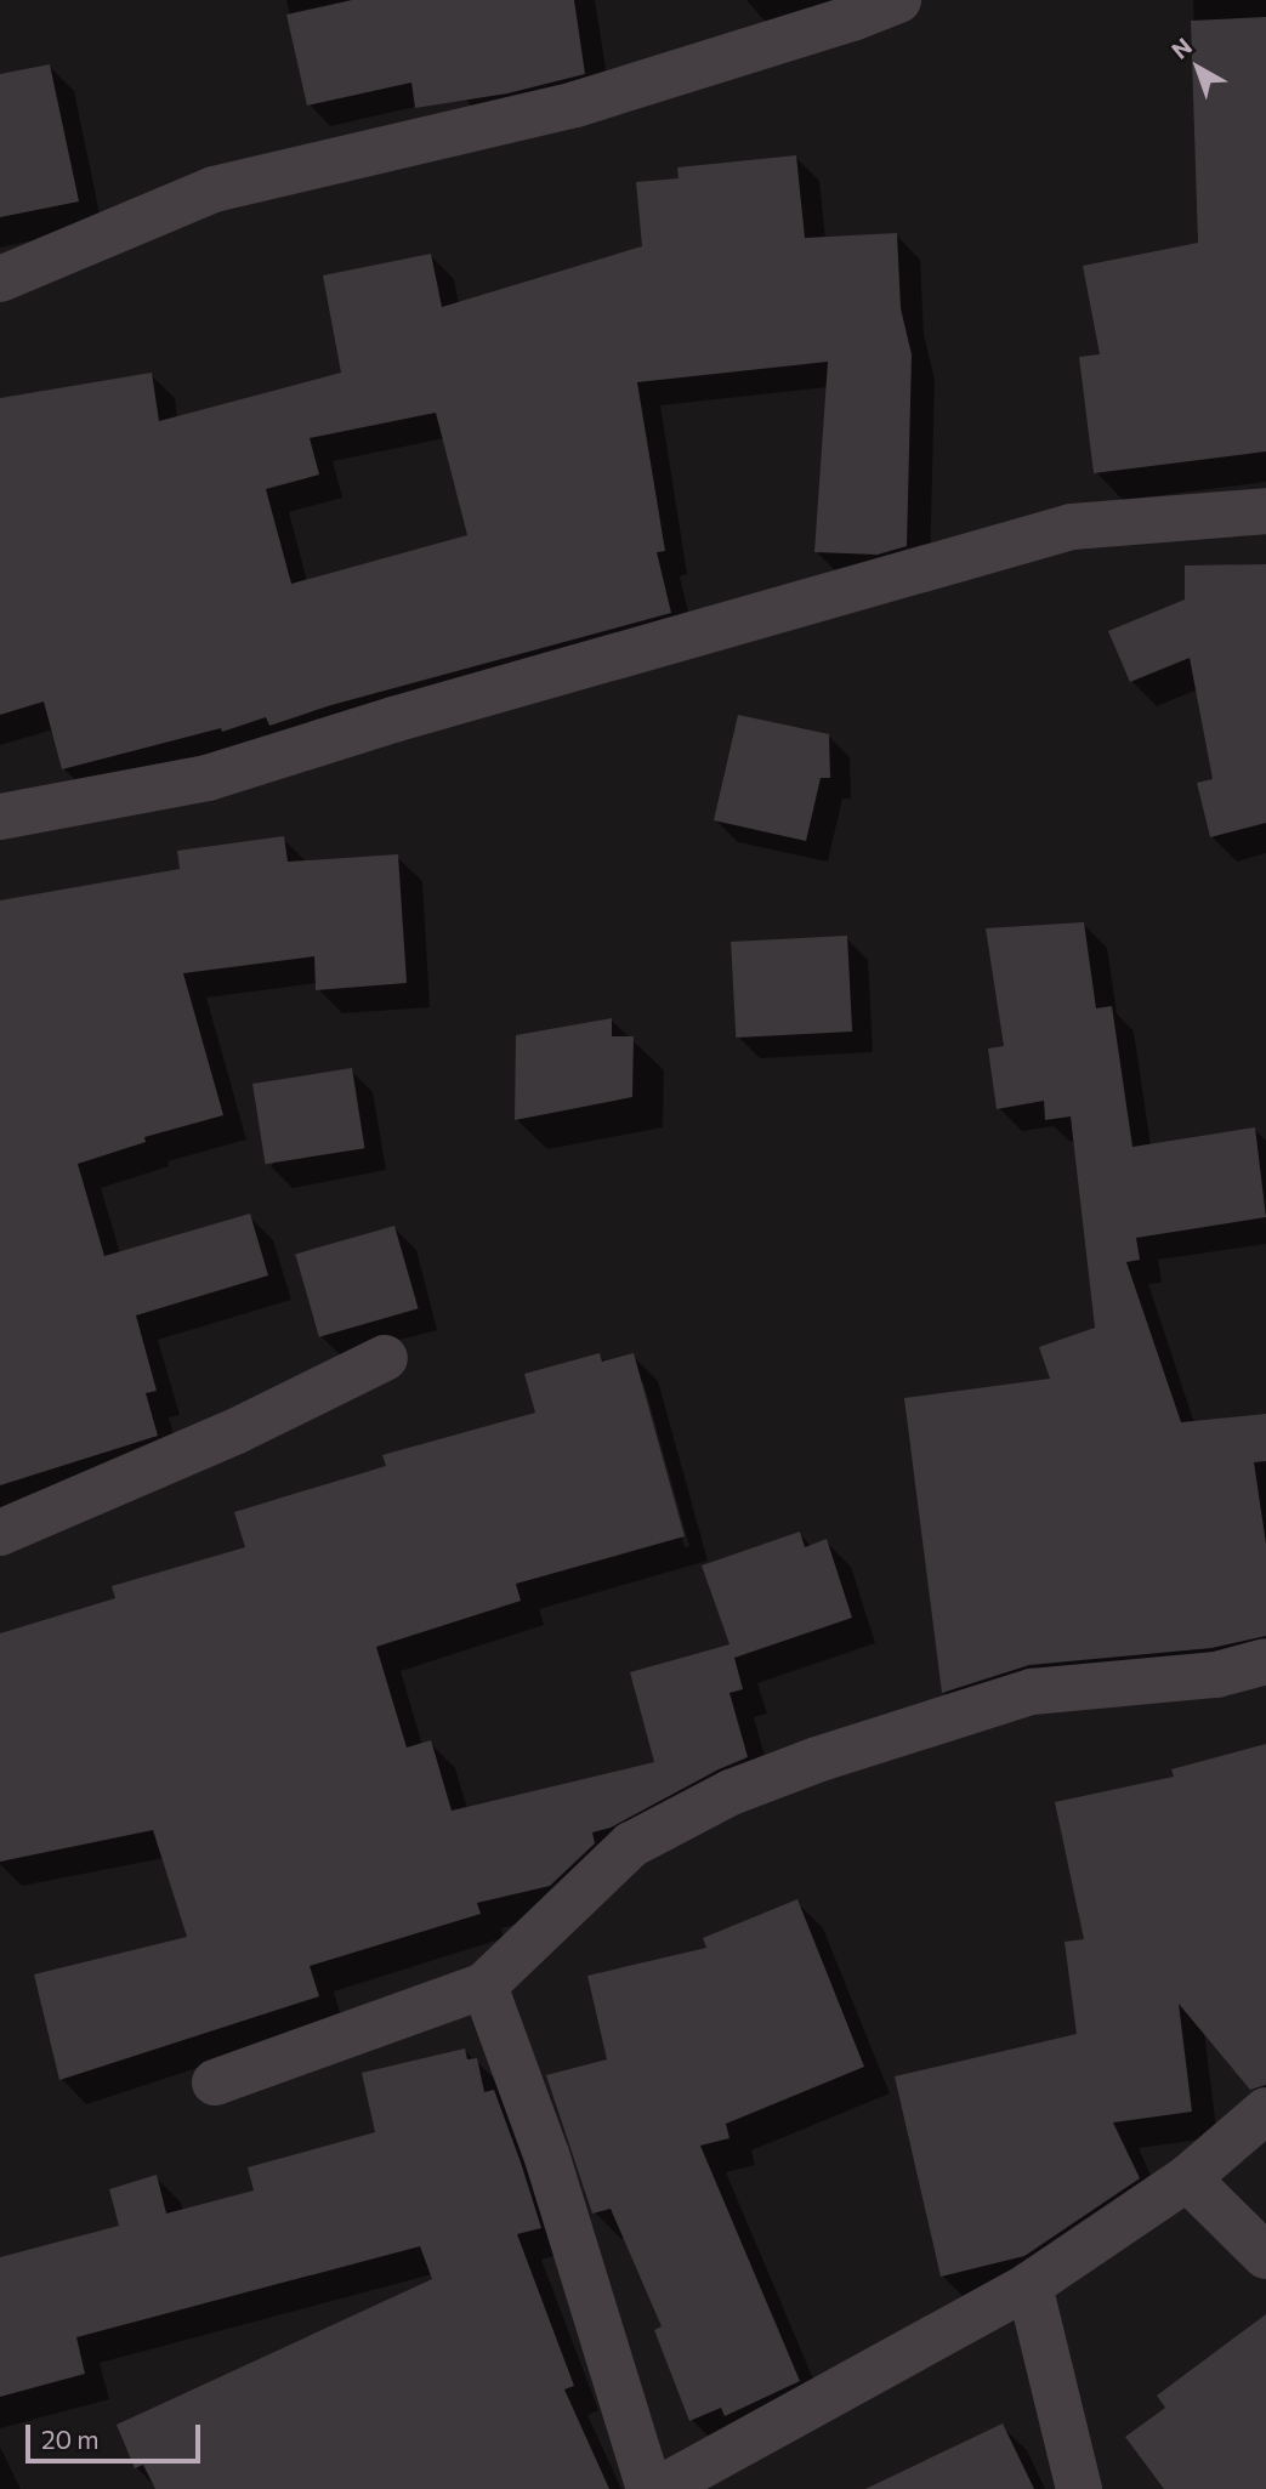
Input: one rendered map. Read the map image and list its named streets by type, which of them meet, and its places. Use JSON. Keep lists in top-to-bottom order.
{
  "scale_bar": "20 m",
  "north": "top left"
}
